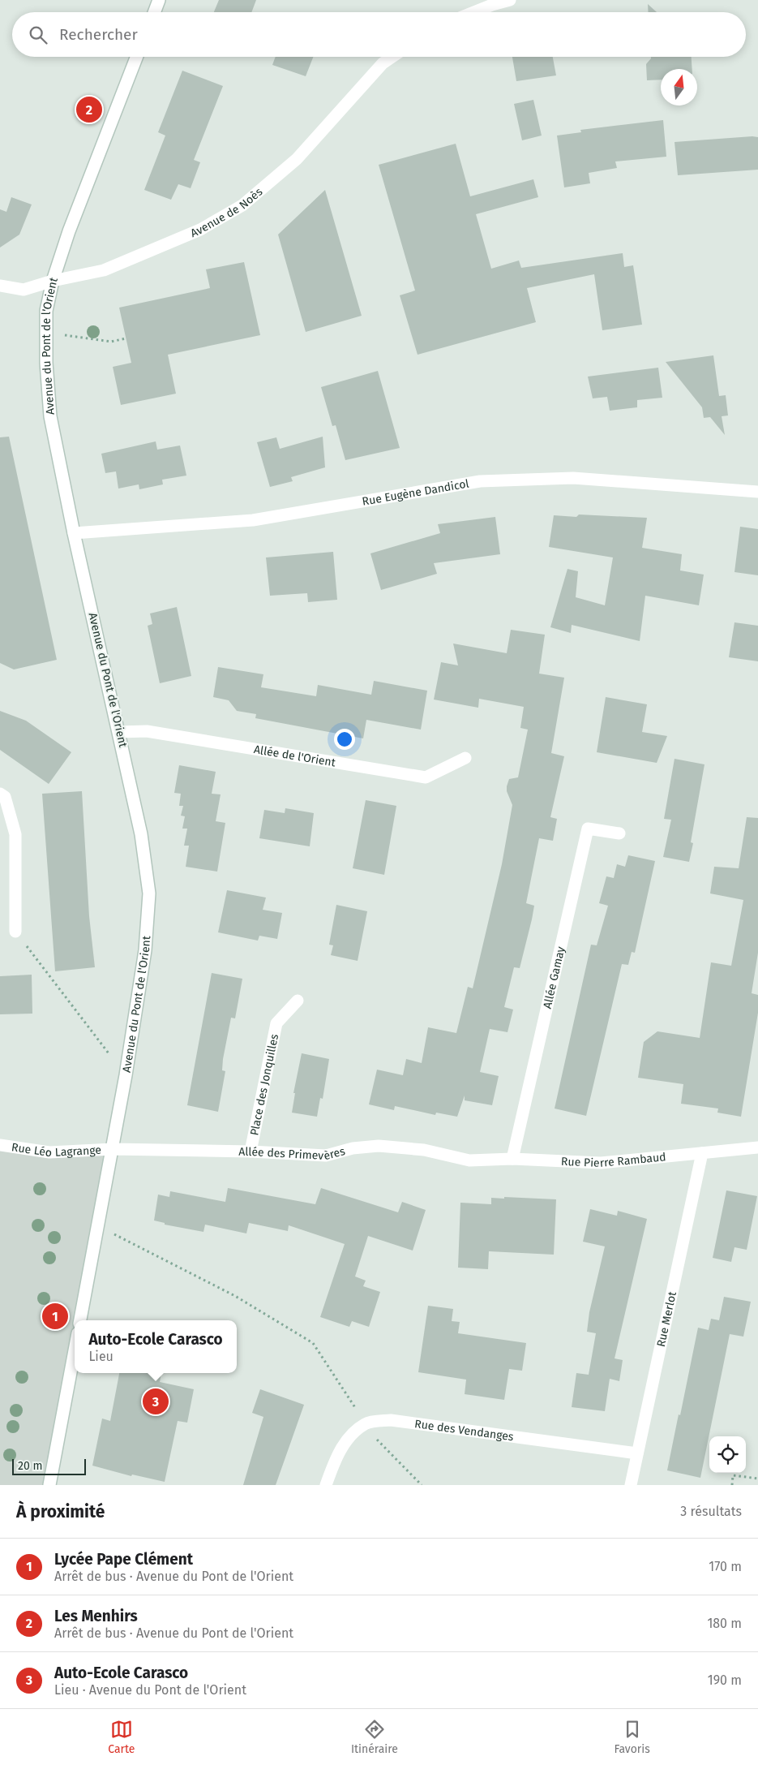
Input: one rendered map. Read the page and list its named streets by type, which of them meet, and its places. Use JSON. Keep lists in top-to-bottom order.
{
  "streets": {
    "street": [
      "Avenue de Noès",
      "Avenue du Pont de l'Orient",
      "Rue Eugène Dandicol",
      "Allée de l'Orient",
      "Allée Gamay",
      "Place des Jonquilles",
      "Rue Léo Lagrange",
      "Allée des Primevères",
      "Rue Pierre Rambaud",
      "Rue Merlot",
      "Rue des Vendanges"
    ]
  },
  "crossings": [
    ["Avenue de Noès", "Avenue du Pont de l'Orient"],
    ["Avenue du Pont de l'Orient", "Rue Eugène Dandicol"],
    ["Avenue du Pont de l'Orient", "Allée de l'Orient"],
    ["Avenue du Pont de l'Orient", "Rue Léo Lagrange"],
    ["Avenue du Pont de l'Orient", "Allée des Primevères"],
    ["Allée Gamay", "Rue Pierre Rambaud"],
    ["Place des Jonquilles", "Allée des Primevères"],
    ["Rue Léo Lagrange", "Allée des Primevères"],
    ["Allée des Primevères", "Rue Pierre Rambaud"],
    ["Rue Pierre Rambaud", "Rue Merlot"],
    ["Rue Merlot", "Rue des Vendanges"]
  ],
  "scale_bar": "20 m",
  "north": "top",
  "page": {
    "search": "Rechercher",
    "pins": ["2", "1", "3"],
    "popup": ["Auto-Ecole Carasco", "Lieu"],
    "scale": "20 m",
    "heading": ["À proximité", "3 résultats"],
    "list": [
      {
        "mark": "1",
        "name": "Lycée Pape Clément",
        "note": "Arrêt de bus · Avenue du Pont de l'Orient",
        "value": "170 m"
      },
      {
        "mark": "2",
        "name": "Les Menhirs",
        "note": "Arrêt de bus · Avenue du Pont de l'Orient",
        "value": "180 m"
      },
      {
        "mark": "3",
        "name": "Auto-Ecole Carasco",
        "note": "Lieu · Avenue du Pont de l'Orient",
        "value": "190 m"
      }
    ],
    "nav": ["Carte", "Itinéraire", "Favoris"]
  }
}
